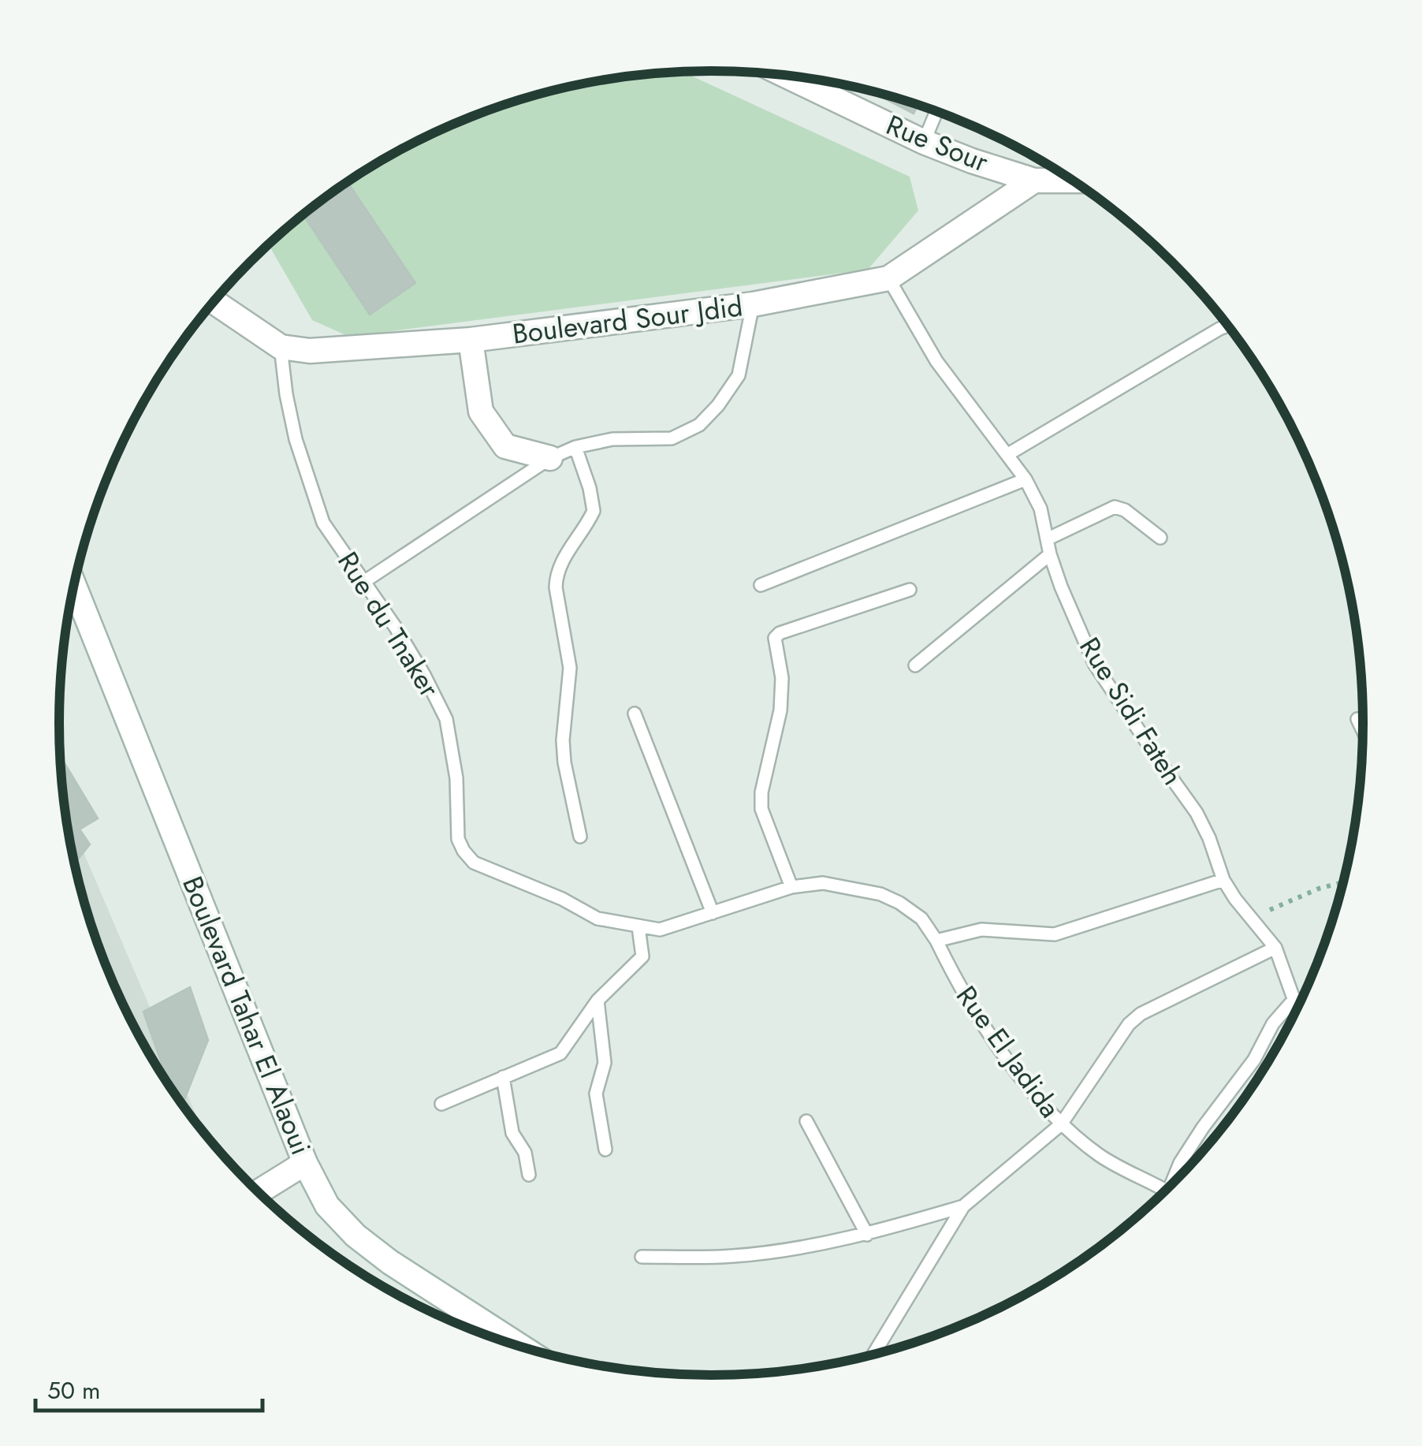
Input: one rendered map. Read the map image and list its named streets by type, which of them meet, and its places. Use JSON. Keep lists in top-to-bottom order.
{
  "streets": {
    "street": ["Rue Sour", "Boulevard Sour Jdid", "Boulevard Tahar El Alaoui"],
    "lane": ["Rue du Tnaker", "Rue Sidi Fateh", "Rue El Jadida"]
  },
  "crossings": [
    ["Rue Sour", "Boulevard Sour Jdid"],
    ["Boulevard Sour Jdid", "Rue du Tnaker"],
    ["Boulevard Sour Jdid", "Rue Sidi Fateh"],
    ["Rue du Tnaker", "Rue El Jadida"]
  ],
  "scale_bar": "50 m"
}
